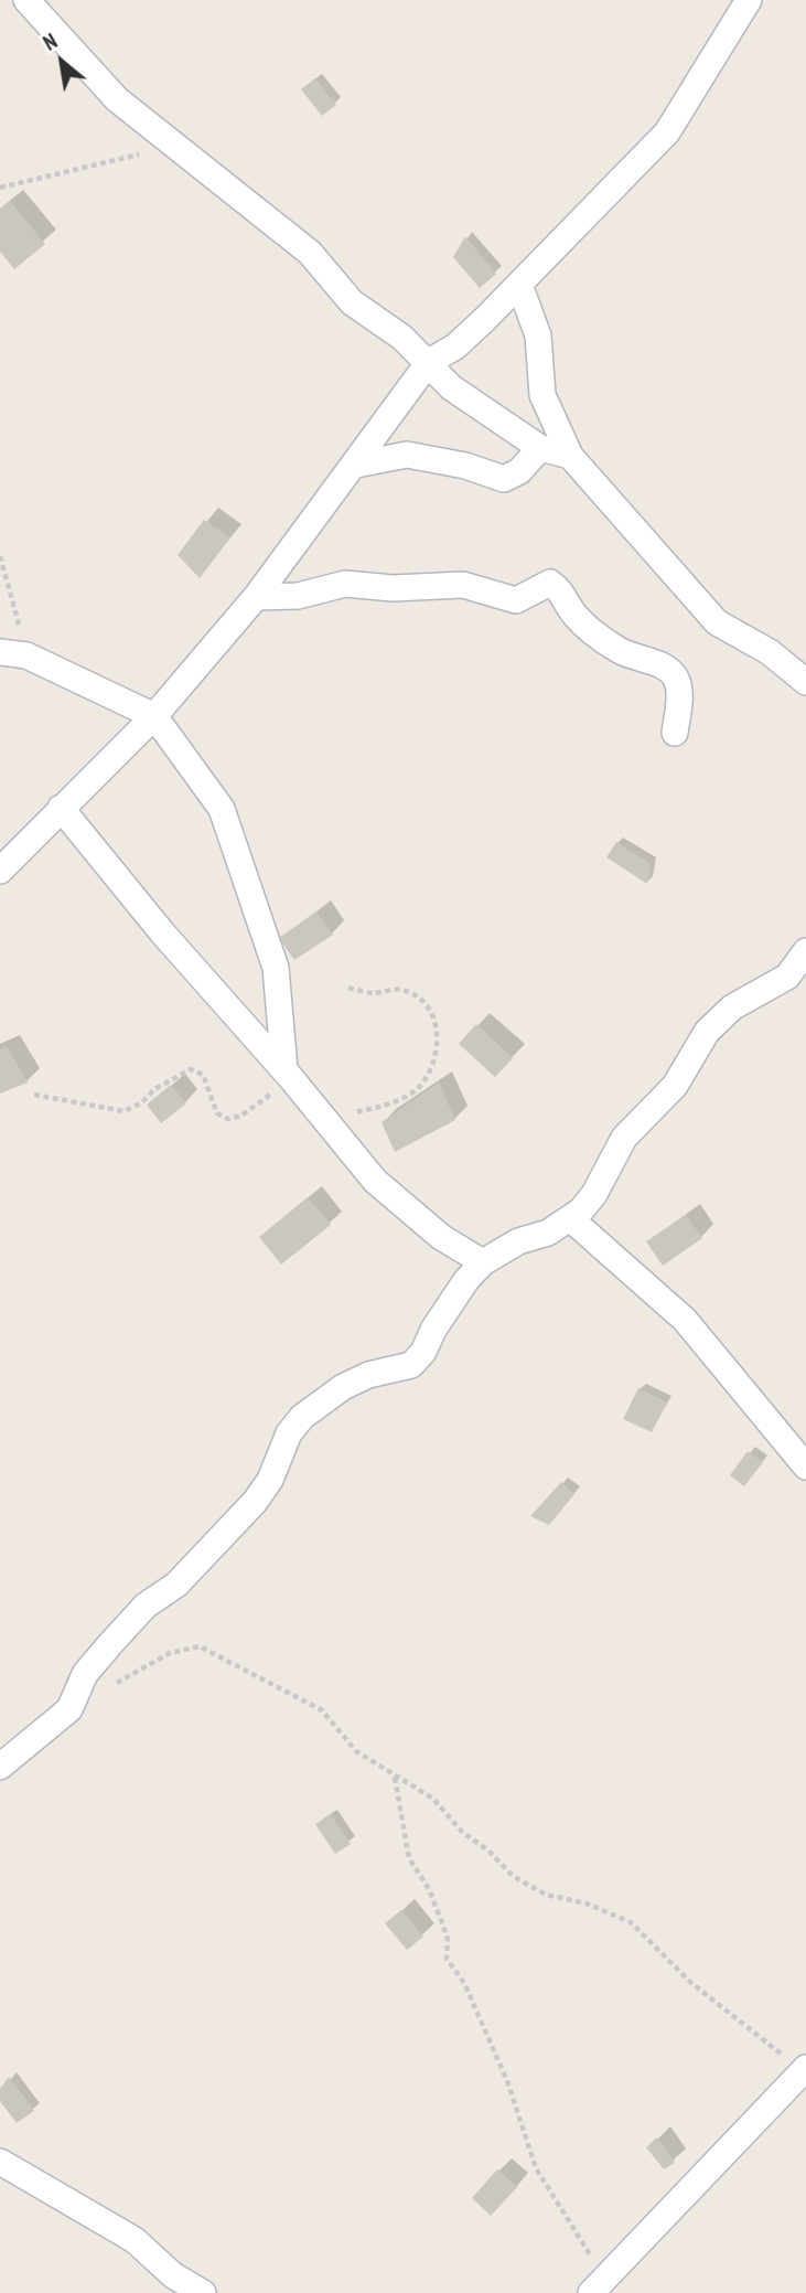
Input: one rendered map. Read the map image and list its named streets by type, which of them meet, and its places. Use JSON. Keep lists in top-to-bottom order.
{
  "north": "top left"
}
